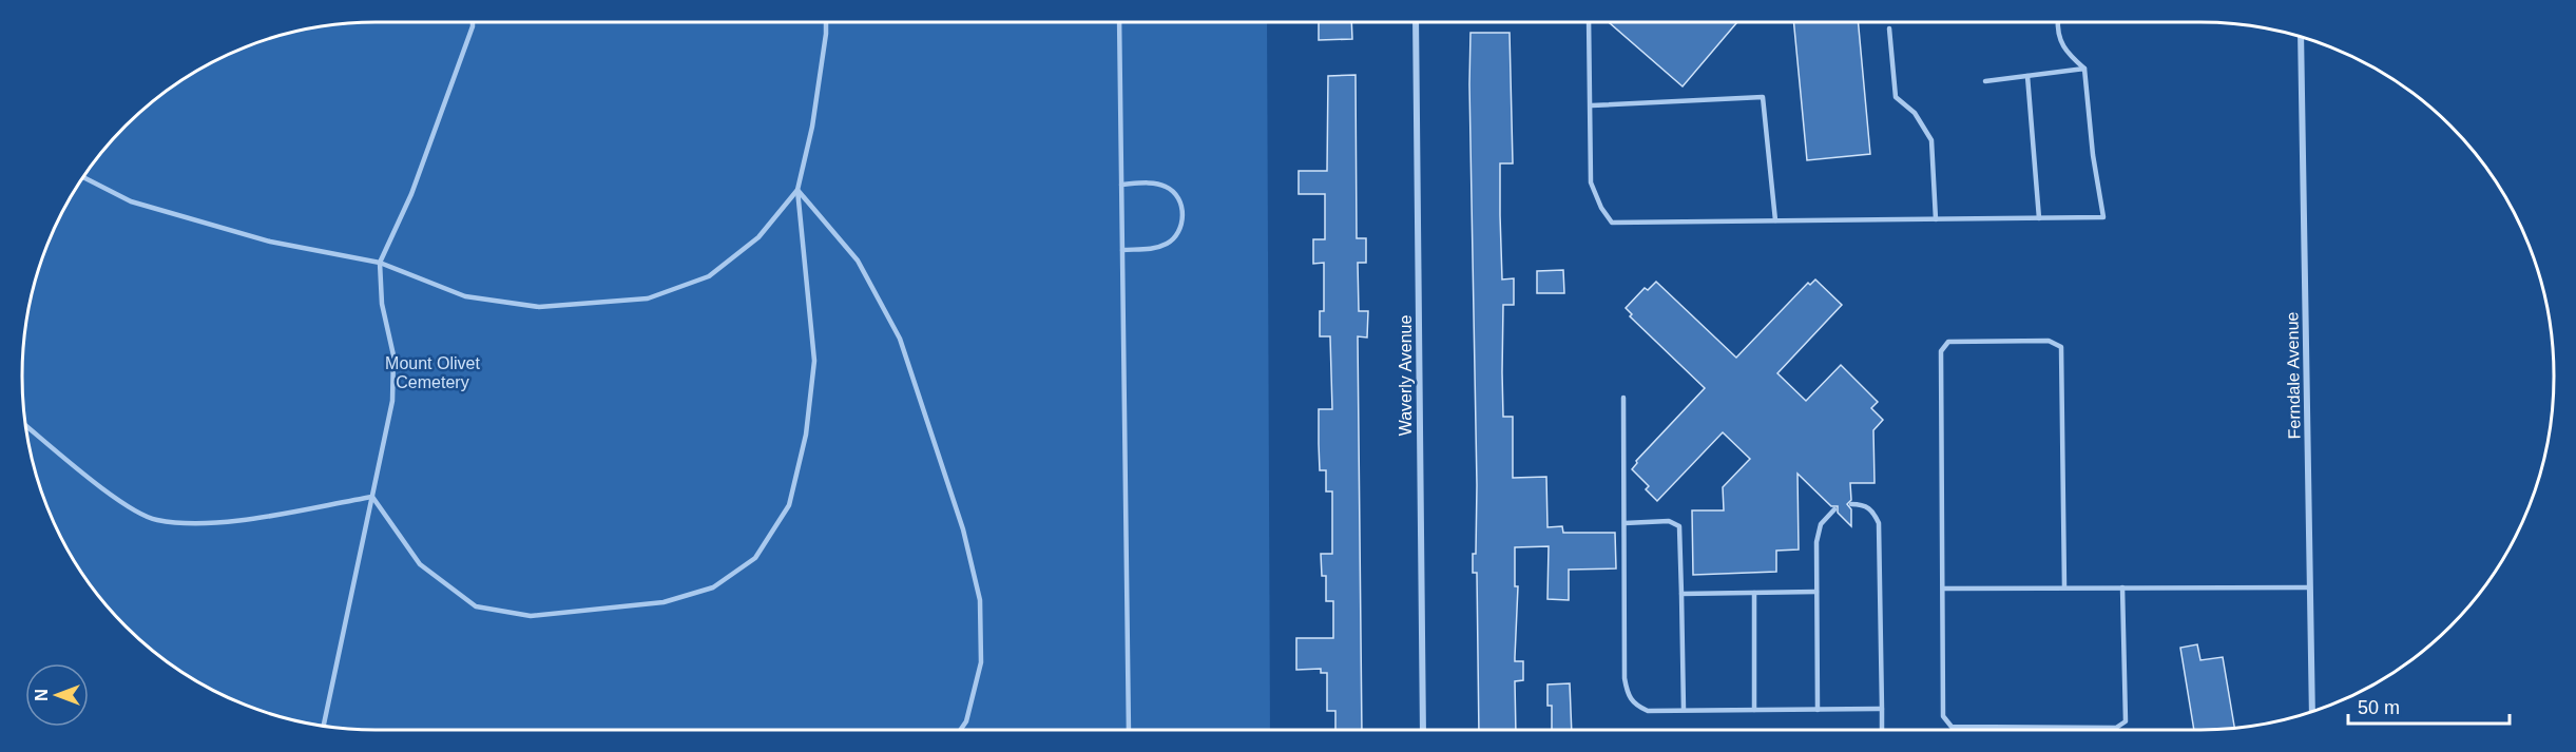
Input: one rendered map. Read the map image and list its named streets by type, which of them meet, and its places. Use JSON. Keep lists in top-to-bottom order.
{
  "streets": {
    "street": ["Waverly Avenue", "Ferndale Avenue"]
  },
  "parks": ["Mount Olivet Cemetery"],
  "scale_bar": "50 m",
  "north": "left"
}
